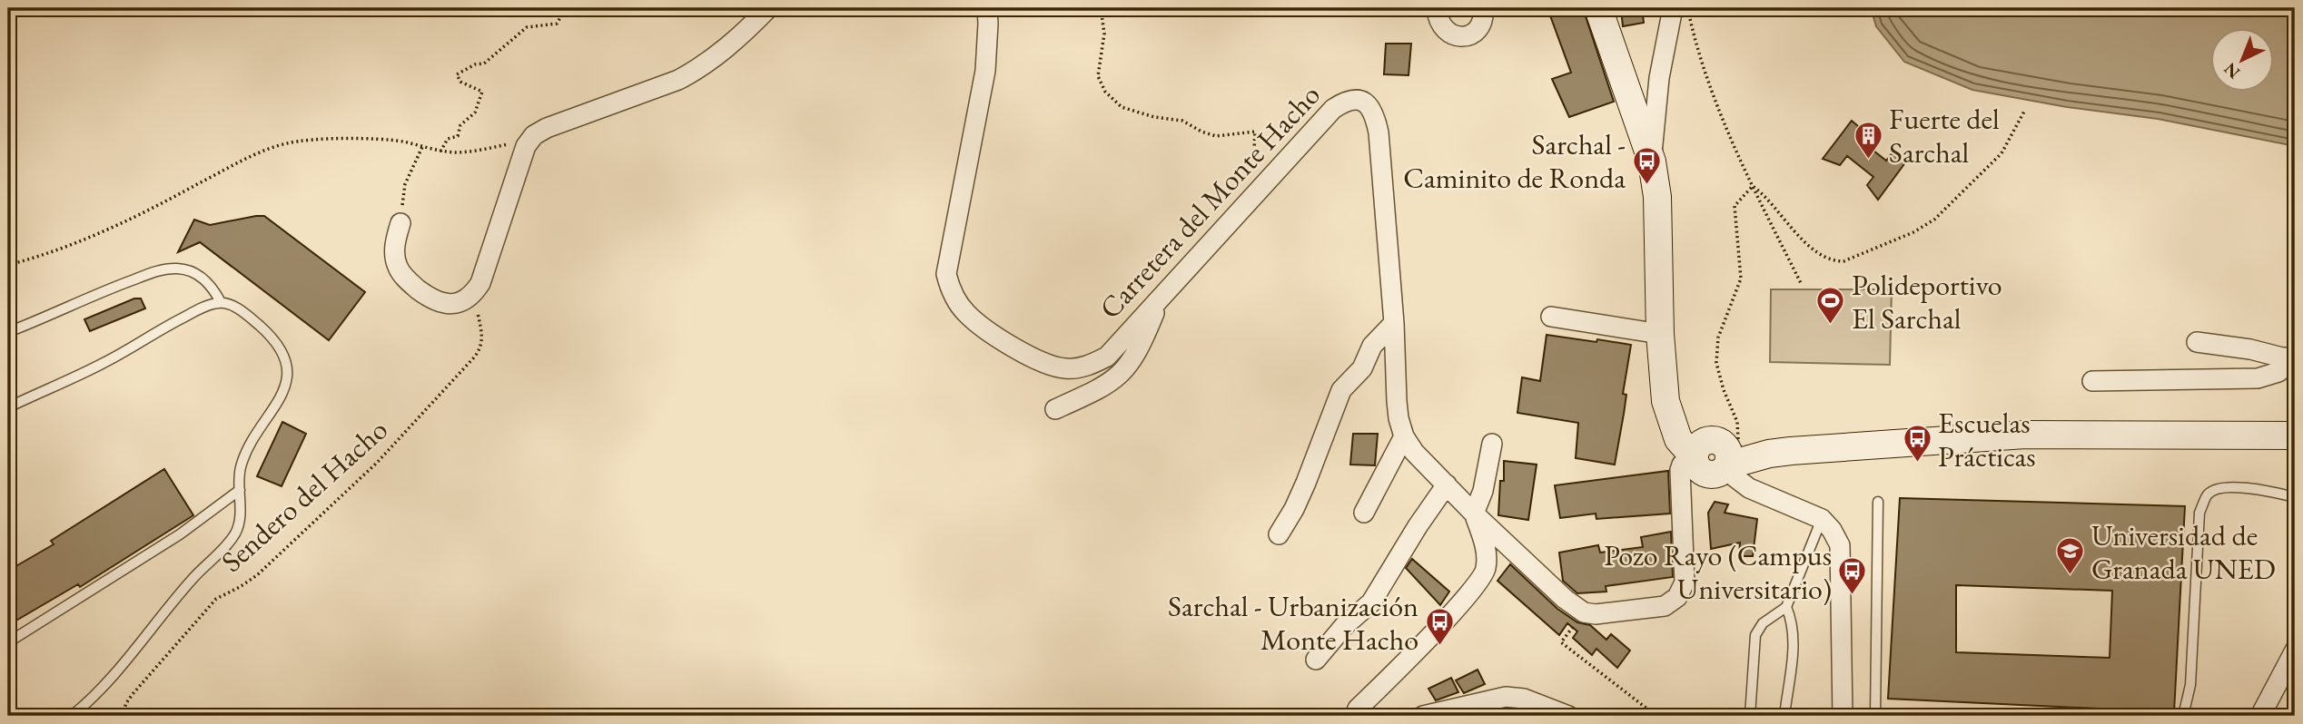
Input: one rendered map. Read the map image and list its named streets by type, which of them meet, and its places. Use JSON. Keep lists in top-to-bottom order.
{
  "streets": {
    "street": ["Carretera del Monte Hacho"],
    "path": ["Sendero del Hacho"]
  },
  "places": {
    "building": ["Fuerte del Sarchal"],
    "bus stop": [
      "Sarchal - Caminito de Ronda",
      "Escuelas Prácticas",
      "Pozo Rayo (Campus Universitario)",
      "Sarchal - Urbanización Monte Hacho"
    ],
    "sports": ["Polideportivo El Sarchal"],
    "school or university": ["Universidad de Granada UNED"]
  },
  "north": "bottom left"
}
